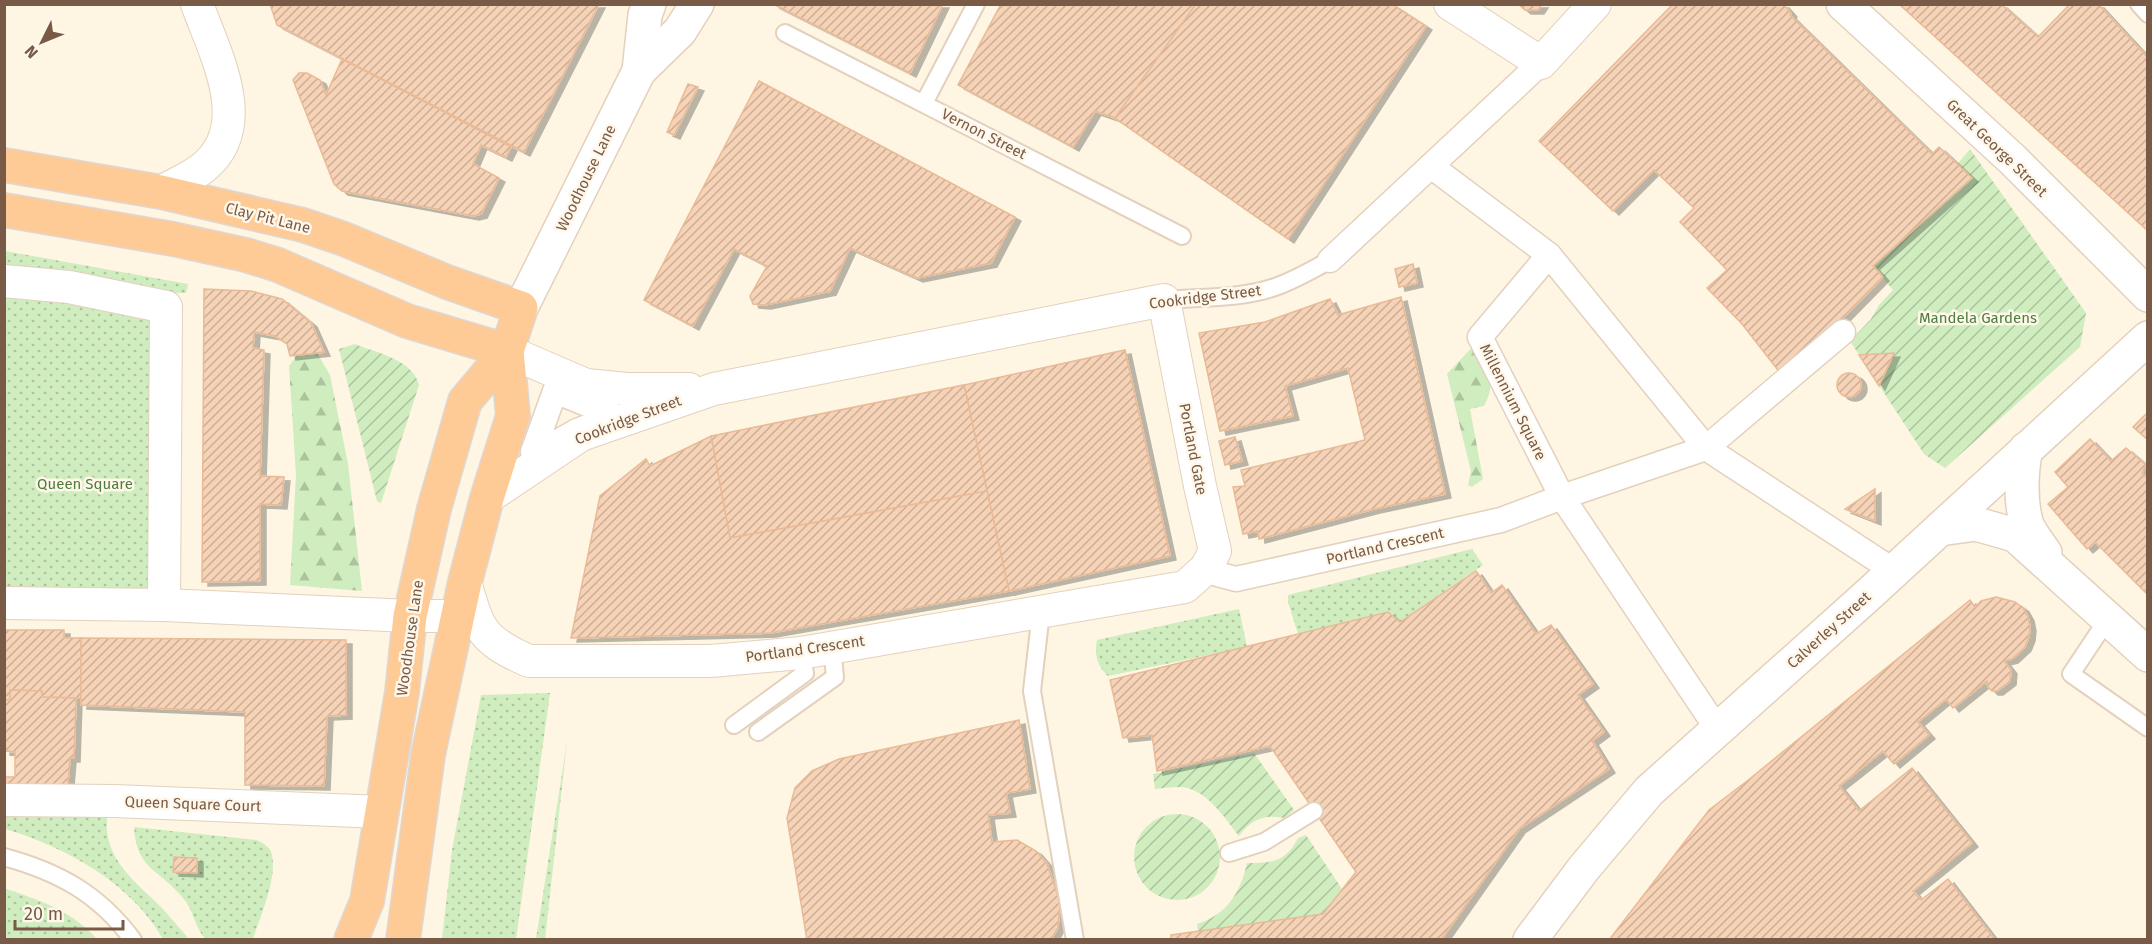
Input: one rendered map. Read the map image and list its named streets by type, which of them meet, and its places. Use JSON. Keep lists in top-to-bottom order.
{
  "streets": {
    "highway": ["Woodhouse Lane", "Clay Pit Lane"],
    "street": [
      "Great George Street",
      "Cookridge Street",
      "Millennium Square",
      "Portland Gate",
      "Portland Crescent",
      "Calverley Street",
      "Queen Square Court"
    ],
    "lane": ["Vernon Street"]
  },
  "crossings": [
    ["Woodhouse Lane", "Clay Pit Lane"],
    ["Woodhouse Lane", "Cookridge Street"],
    ["Woodhouse Lane", "Portland Crescent"],
    ["Woodhouse Lane", "Queen Square Court"],
    ["Cookridge Street", "Portland Gate"],
    ["Millennium Square", "Portland Crescent"],
    ["Millennium Square", "Calverley Street"],
    ["Portland Gate", "Portland Crescent"]
  ],
  "parks": ["Mandela Gardens", "Queen Square"],
  "scale_bar": "20 m",
  "north": "bottom left"
}
